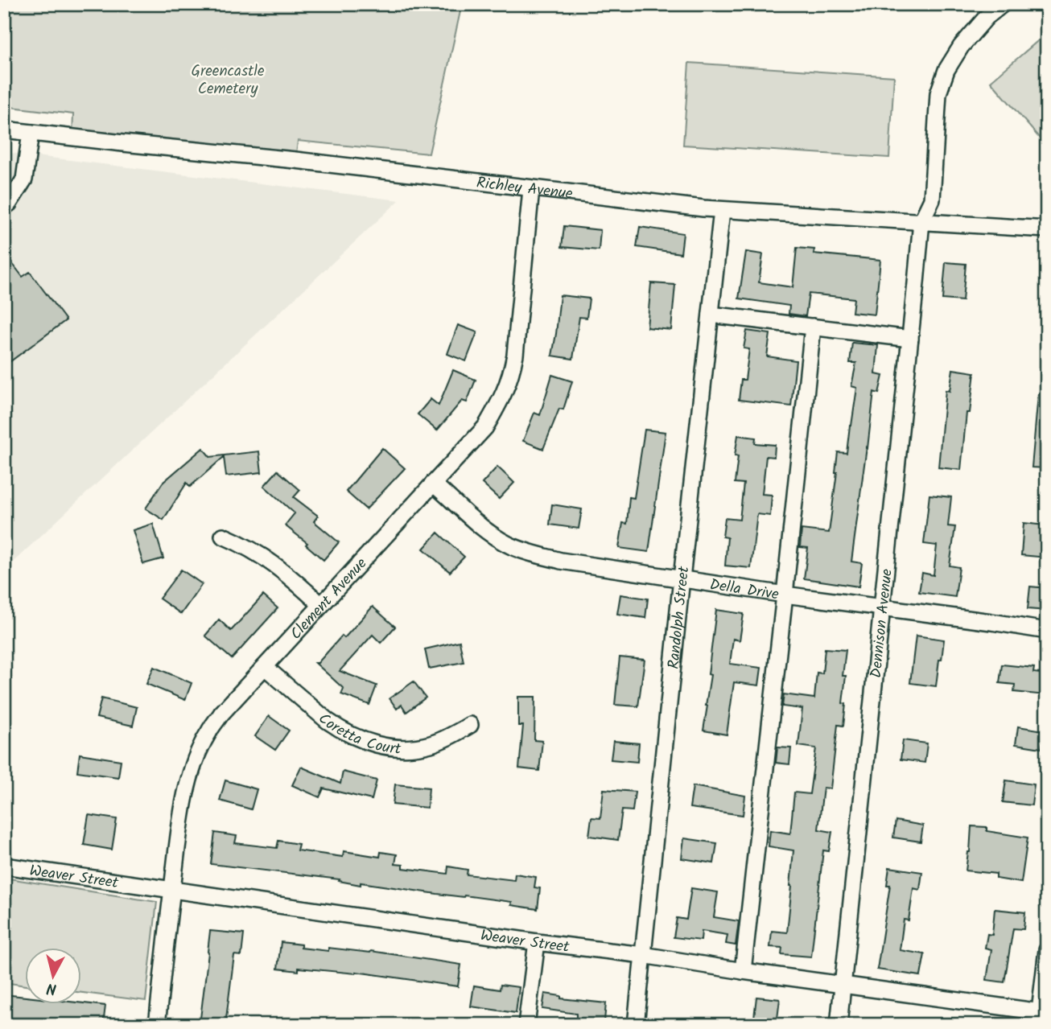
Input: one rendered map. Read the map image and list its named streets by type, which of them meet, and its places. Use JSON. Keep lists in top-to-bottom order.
{
  "streets": {
    "street": [
      "Richley Avenue",
      "Della Drive",
      "Clement Avenue",
      "Randolph Street",
      "Dennison Avenue",
      "Coretta Court",
      "Weaver Street"
    ]
  },
  "crossings": [
    ["Richley Avenue", "Clement Avenue"],
    ["Richley Avenue", "Randolph Street"],
    ["Richley Avenue", "Dennison Avenue"],
    ["Della Drive", "Clement Avenue"],
    ["Della Drive", "Randolph Street"],
    ["Della Drive", "Dennison Avenue"],
    ["Clement Avenue", "Coretta Court"],
    ["Clement Avenue", "Weaver Street"],
    ["Randolph Street", "Weaver Street"],
    ["Dennison Avenue", "Weaver Street"]
  ],
  "parks": ["Greencastle Cemetery"],
  "north": "bottom"
}
